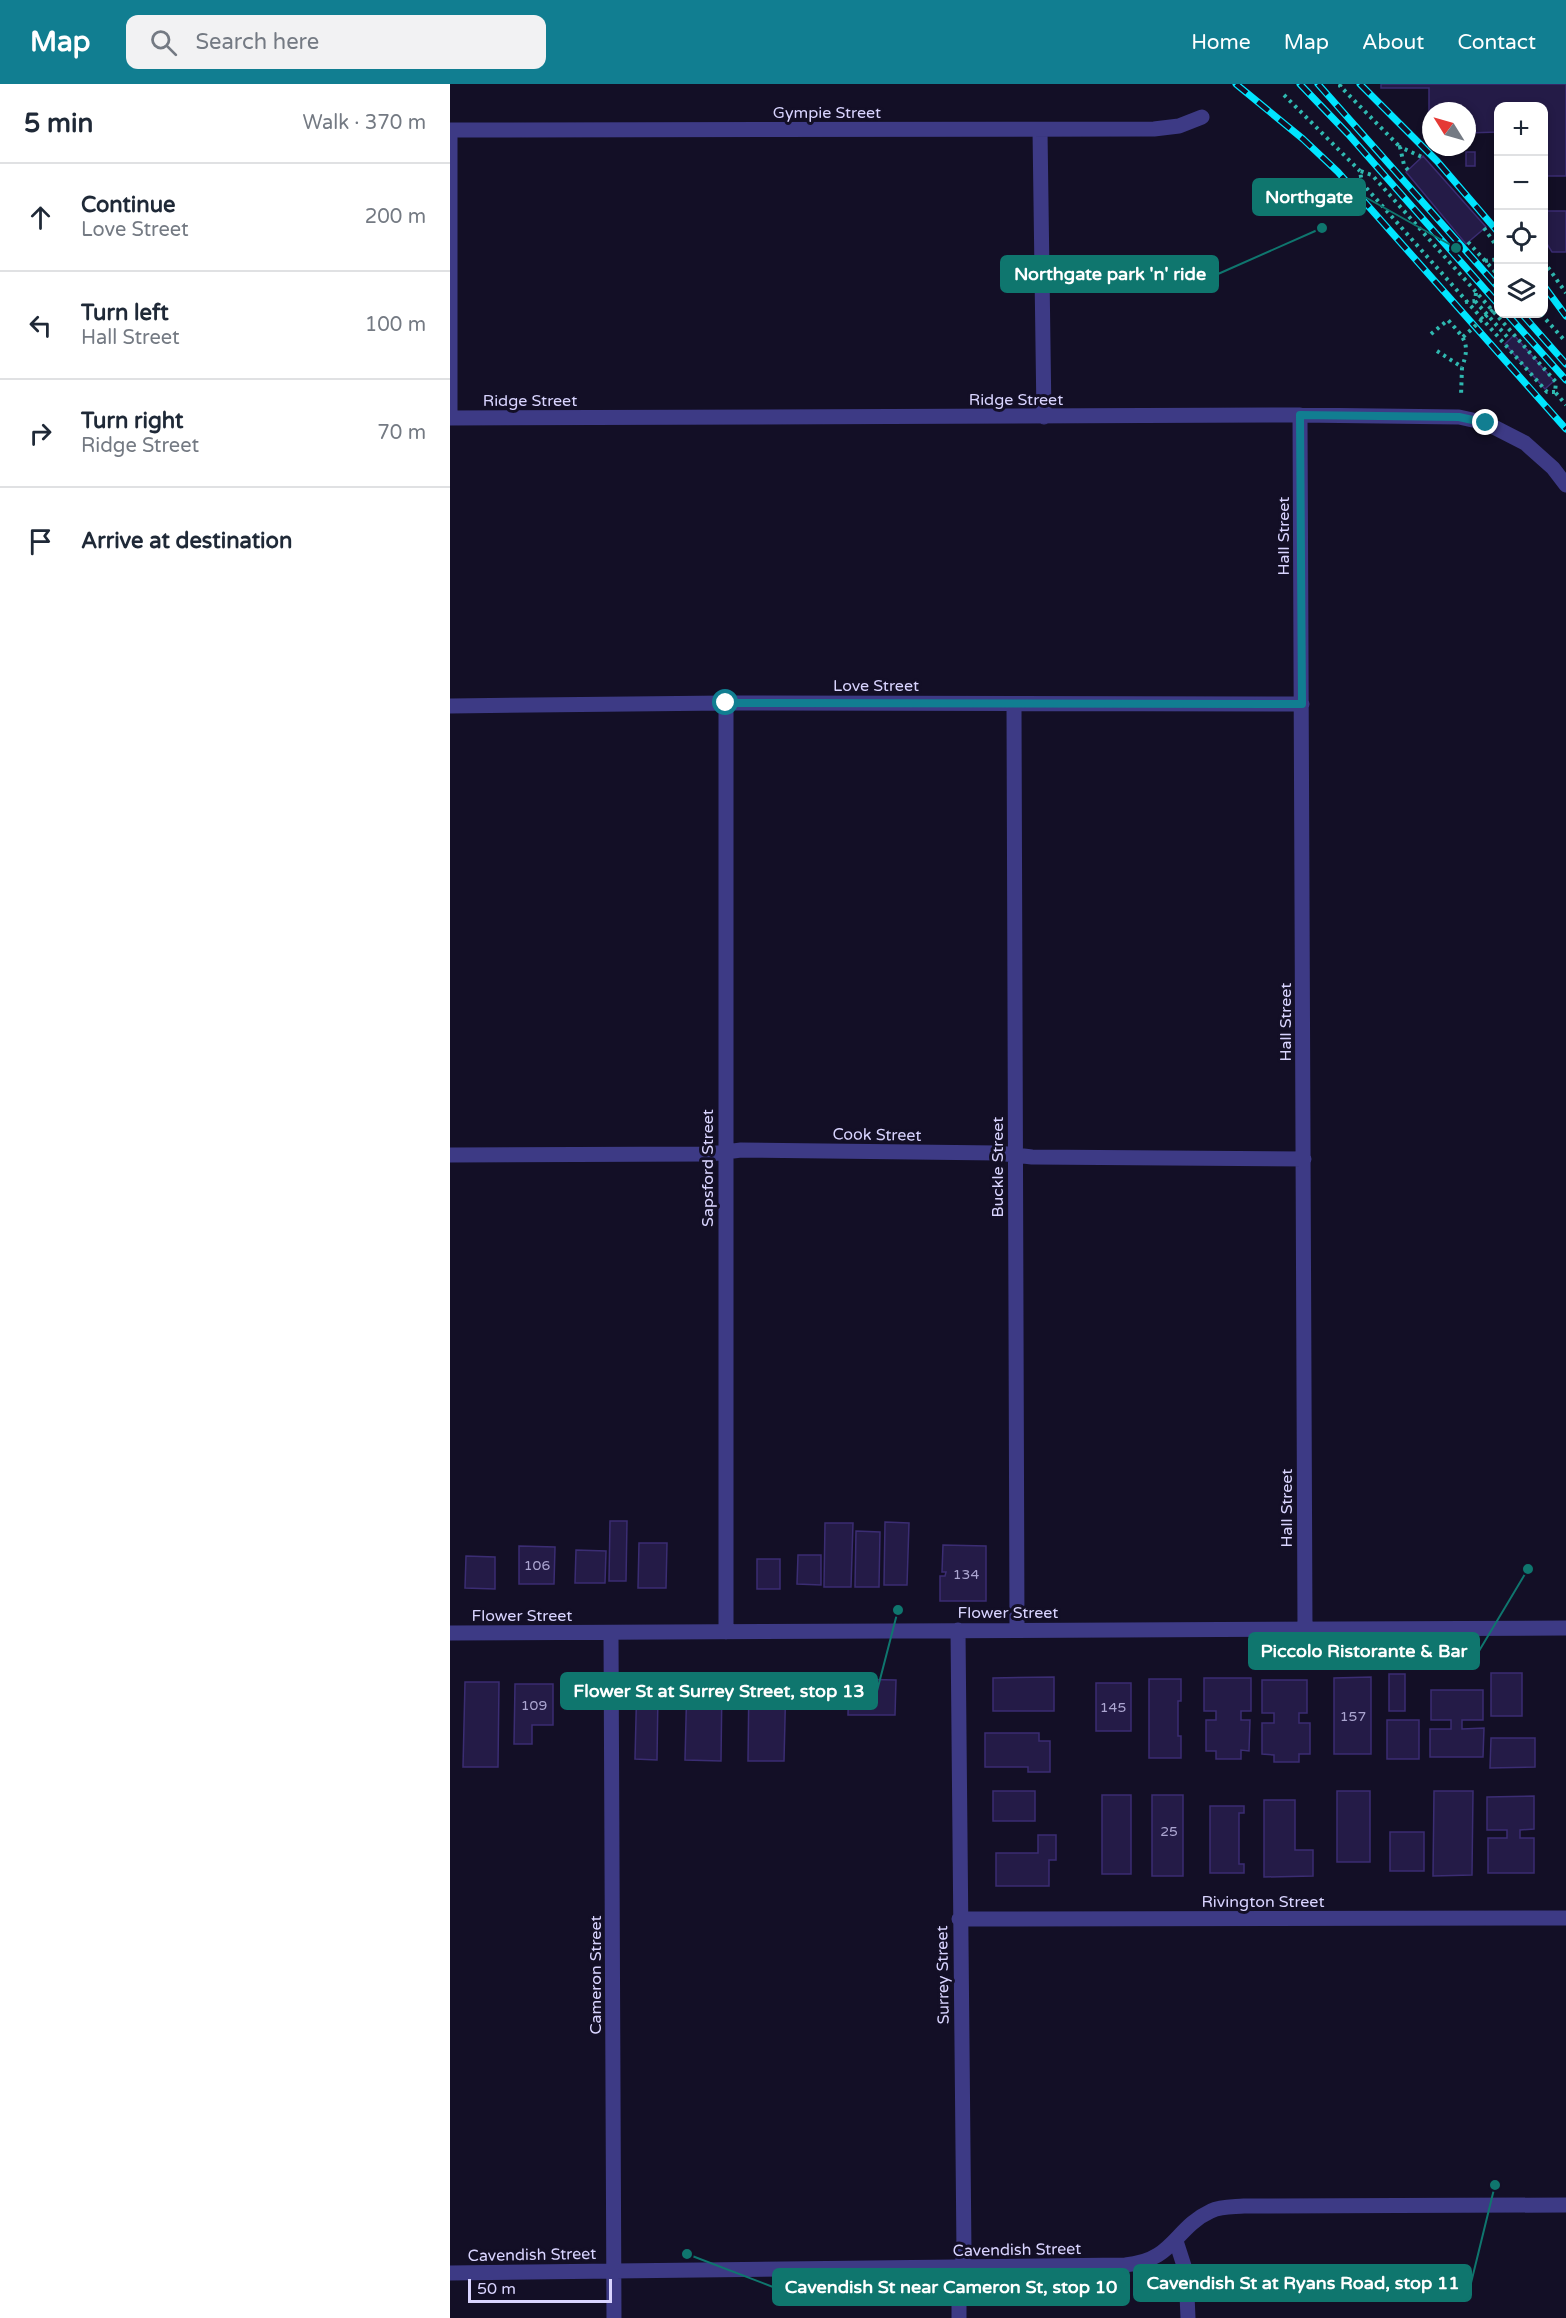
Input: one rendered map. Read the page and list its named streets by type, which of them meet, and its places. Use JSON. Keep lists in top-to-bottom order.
{
  "streets": {
    "street": [
      "Gympie Street",
      "Ridge Street",
      "Hall Street",
      "Love Street",
      "Cook Street",
      "Buckle Street",
      "Sapsford Street",
      "Flower Street",
      "Rivington Street",
      "Cameron Street",
      "Surrey Street",
      "Cavendish Street"
    ]
  },
  "crossings": [
    ["Ridge Street", "Hall Street"],
    ["Hall Street", "Love Street"],
    ["Hall Street", "Cook Street"],
    ["Hall Street", "Flower Street"],
    ["Love Street", "Buckle Street"],
    ["Love Street", "Sapsford Street"],
    ["Cook Street", "Buckle Street"],
    ["Cook Street", "Sapsford Street"],
    ["Buckle Street", "Flower Street"],
    ["Sapsford Street", "Flower Street"],
    ["Flower Street", "Cameron Street"],
    ["Flower Street", "Surrey Street"],
    ["Rivington Street", "Surrey Street"],
    ["Cameron Street", "Cavendish Street"],
    ["Surrey Street", "Cavendish Street"]
  ],
  "places": [
    "Northgate park 'n' ride",
    "Northgate",
    "Piccolo Ristorante & Bar",
    "Flower St at Surrey Street, stop 13",
    "Cavendish St at Ryans Road, stop 11",
    "Cavendish St near Cameron St, stop 10"
  ],
  "house_numbers": [
    "106",
    "134",
    "109",
    "145",
    "157",
    "25"
  ],
  "scale_bar": "50 m",
  "north": "top left",
  "page": {
    "header": "Map",
    "search": "Search here",
    "nav": [
      "Home",
      "Map",
      "About",
      "Contact"
    ],
    "heading": ["5 min", "Walk · 370 m"],
    "map_buttons": ["+", "−"],
    "list": [
      ["Continue", "Love Street", "200 m"],
      ["Turn left", "Hall Street", "100 m"],
      ["Turn right", "Ridge Street", "70 m"],
      "Arrive at destination"
    ],
    "scale": "50 m"
  }
}
